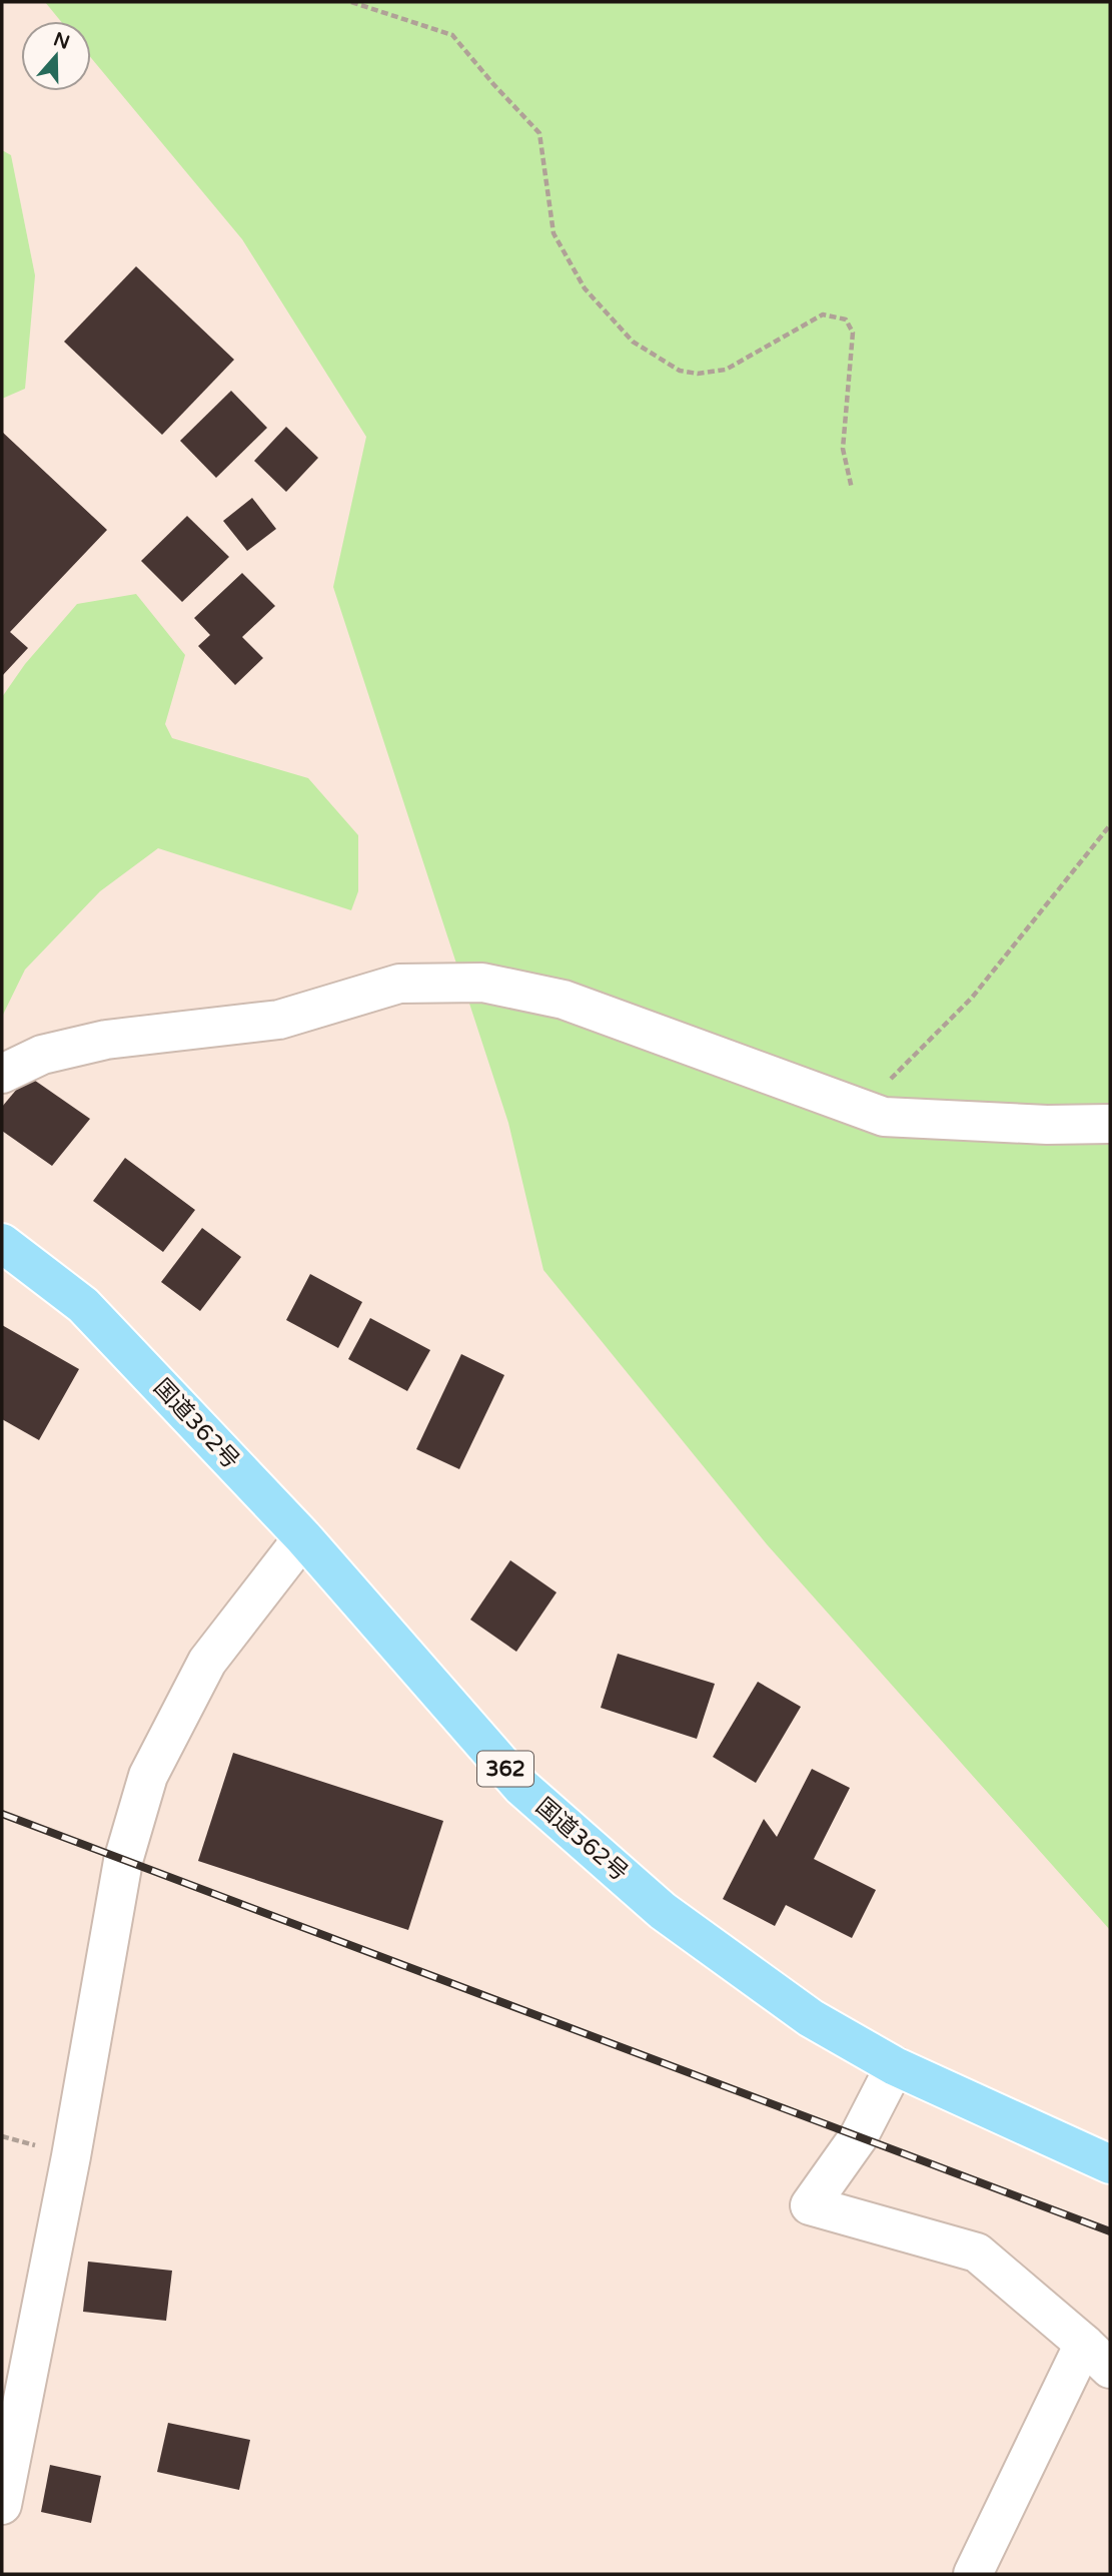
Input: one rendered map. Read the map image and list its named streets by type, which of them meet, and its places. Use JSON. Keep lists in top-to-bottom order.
{
  "streets": {
    "highway": ["国道362号", "362"]
  },
  "north": "top"
}
